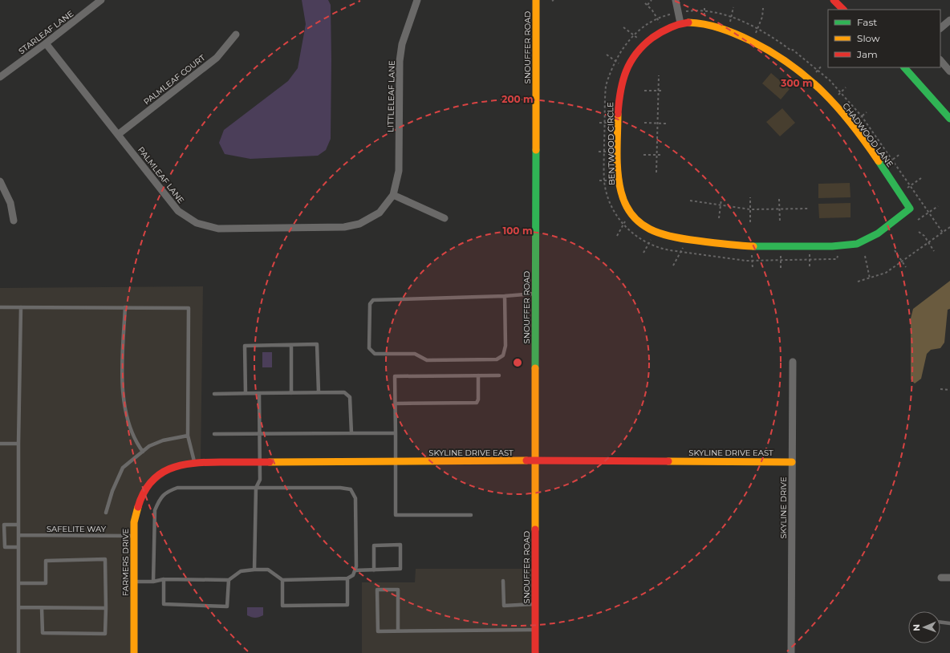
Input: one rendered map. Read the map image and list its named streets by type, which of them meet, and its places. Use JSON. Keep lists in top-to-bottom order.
{
  "streets": {
    "street": [
      "STARLEAF LANE",
      "SNOUFFER ROAD",
      "PALMLEAF COURT",
      "LITTLELEAF LANE",
      "CHADWOOD LANE",
      "BENTWOOD CIRCLE",
      "PALMLEAF LANE",
      "SKYLINE DRIVE EAST",
      "SKYLINE DRIVE",
      "FARMERS DRIVE"
    ],
    "lane": ["SAFELITE WAY"]
  },
  "crossings": [
    ["STARLEAF LANE", "PALMLEAF LANE"],
    ["SNOUFFER ROAD", "SKYLINE DRIVE EAST"],
    ["PALMLEAF COURT", "PALMLEAF LANE"],
    ["LITTLELEAF LANE", "PALMLEAF LANE"],
    ["CHADWOOD LANE", "BENTWOOD CIRCLE"],
    ["SKYLINE DRIVE EAST", "SKYLINE DRIVE"],
    ["SKYLINE DRIVE EAST", "FARMERS DRIVE"],
    ["SAFELITE WAY", "FARMERS DRIVE"]
  ],
  "legend": ["Fast", "Slow", "Jam"],
  "north": "left",
  "rings": ["300 m", "200 m", "100 m"]
}
